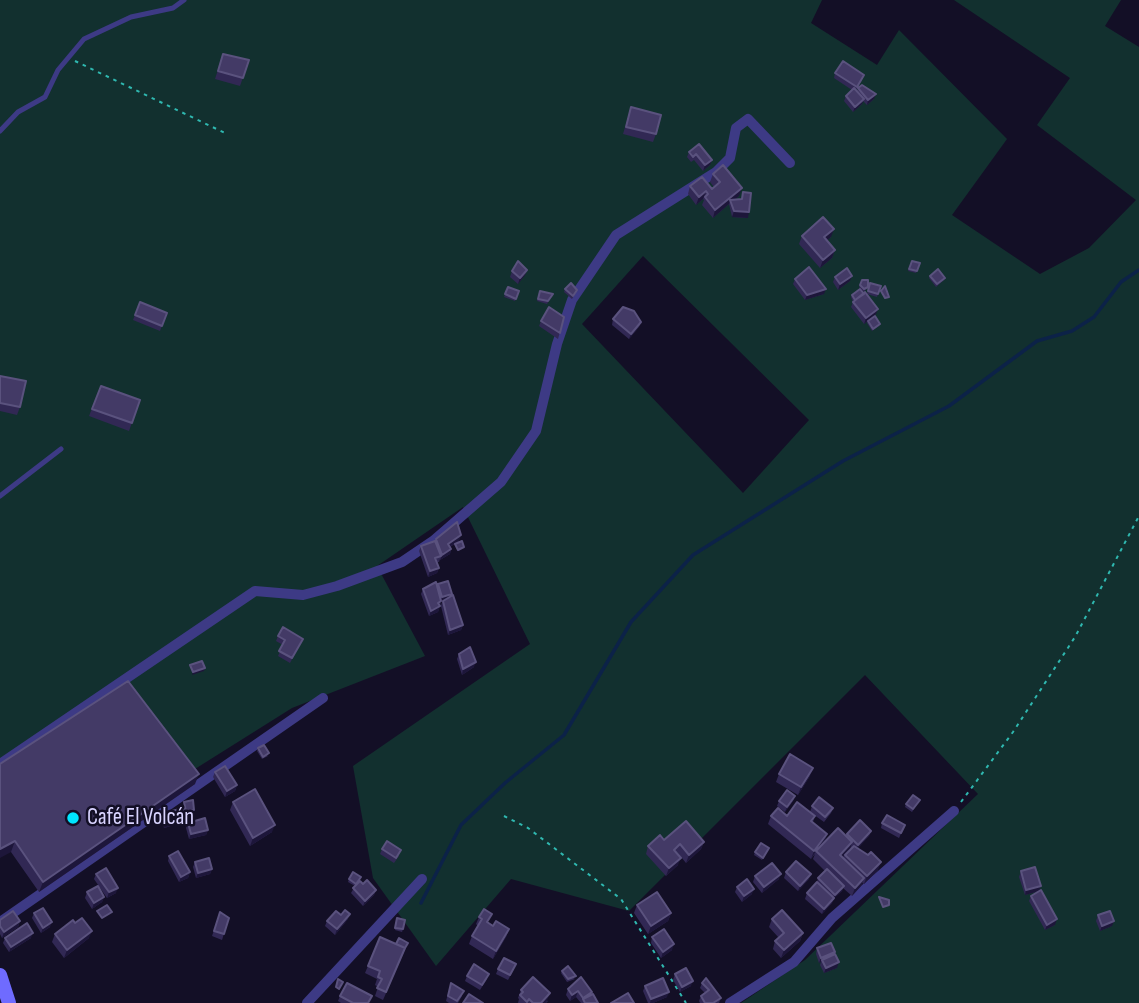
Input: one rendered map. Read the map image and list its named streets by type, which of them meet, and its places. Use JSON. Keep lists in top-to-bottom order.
{
  "places": ["Café El Volcán"]
}
